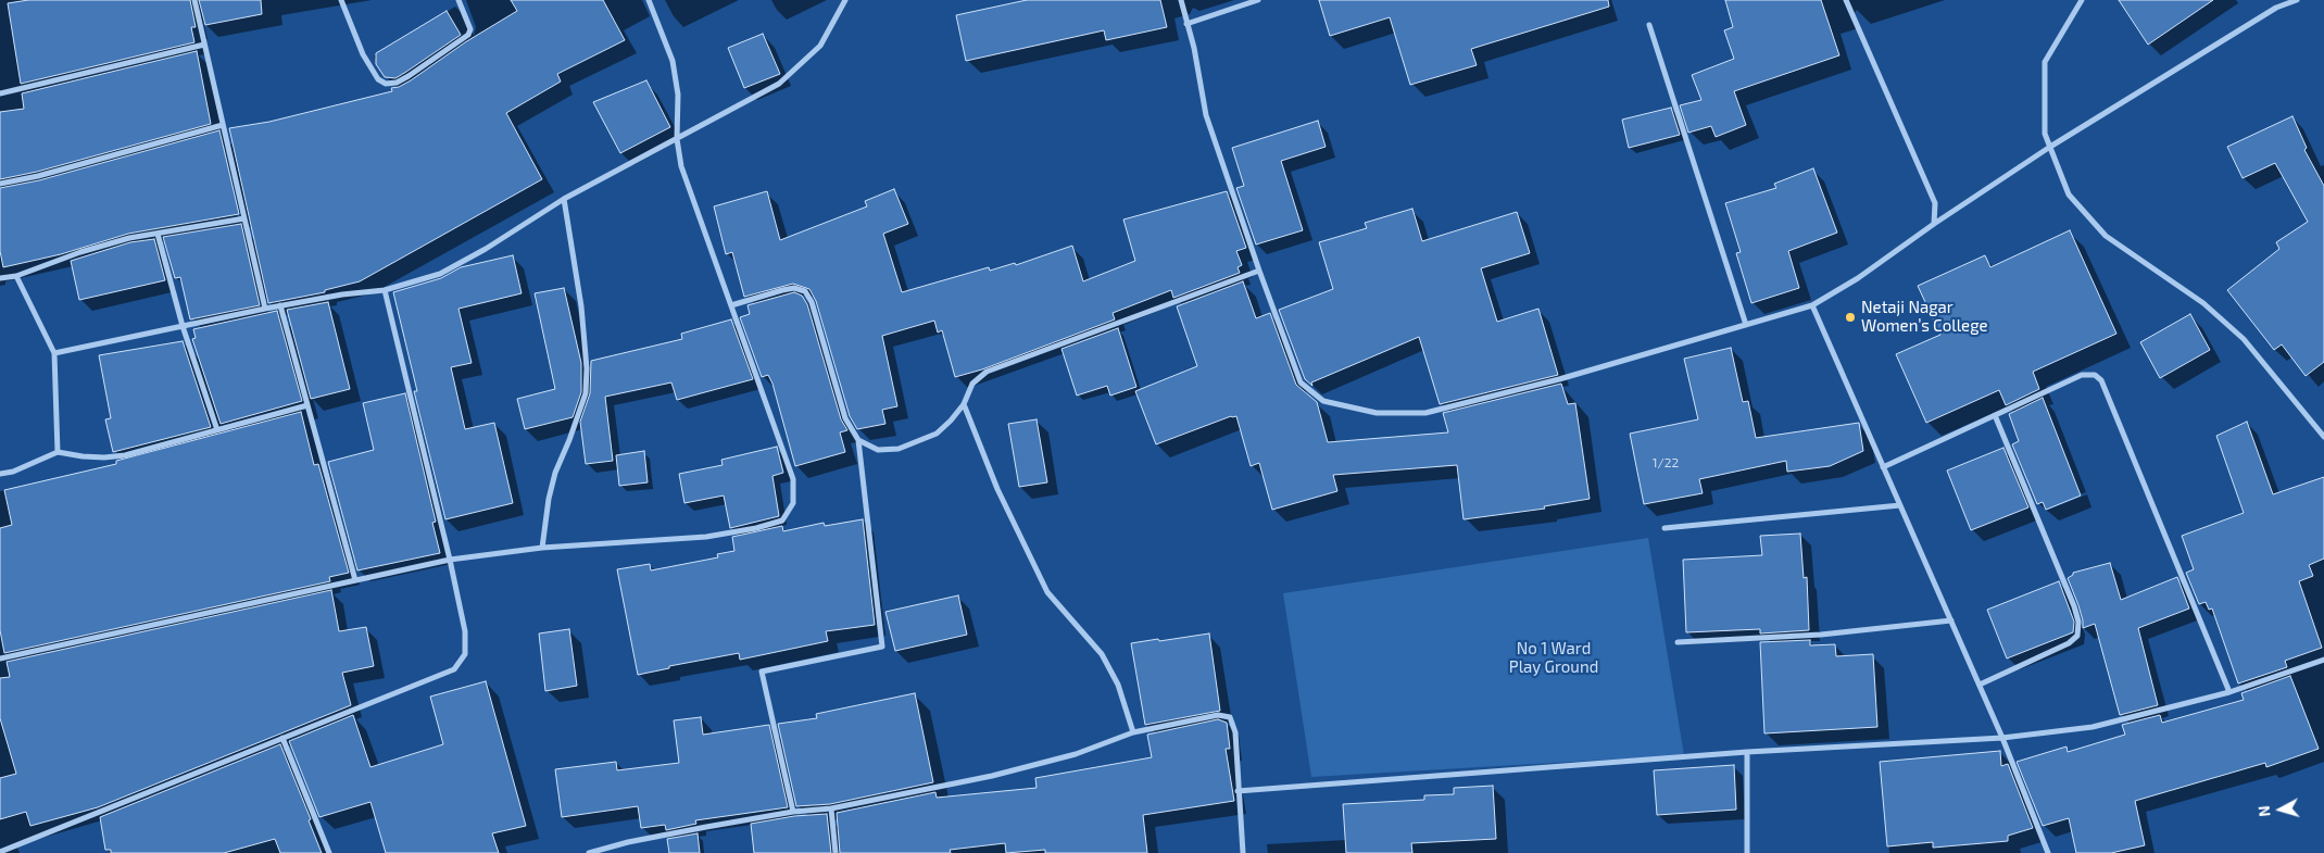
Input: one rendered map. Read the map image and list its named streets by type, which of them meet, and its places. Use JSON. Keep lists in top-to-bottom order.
{
  "parks": ["No 1 Ward Play Ground"],
  "places": ["Netaji Nagar Women’s College"],
  "house_numbers": ["1/22"],
  "north": "left"
}
